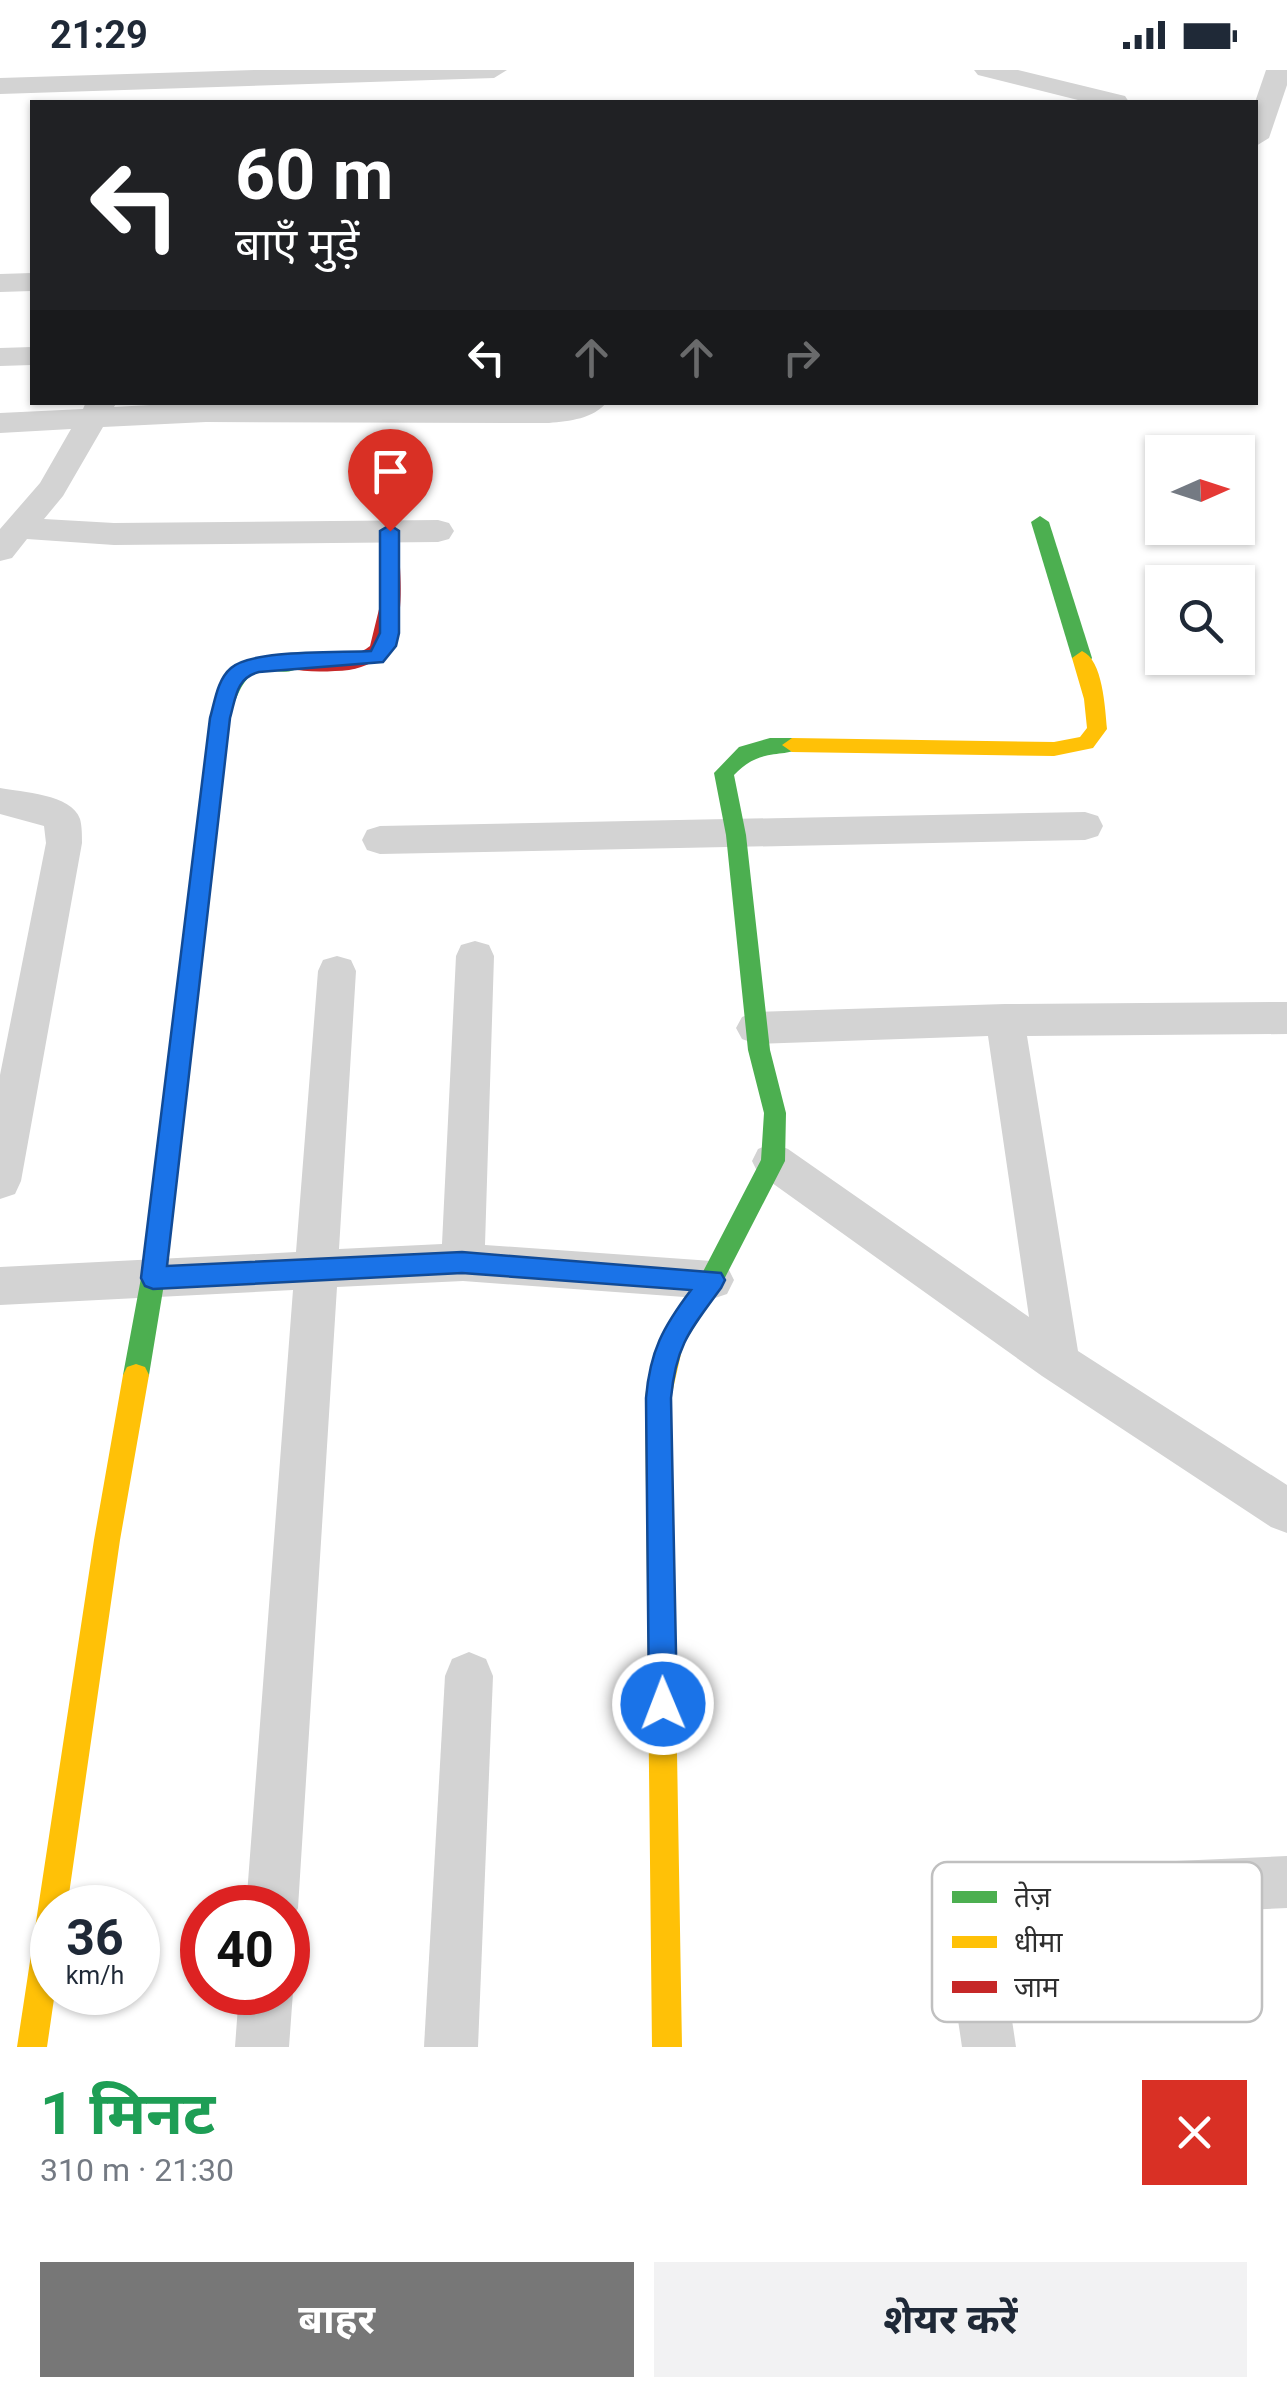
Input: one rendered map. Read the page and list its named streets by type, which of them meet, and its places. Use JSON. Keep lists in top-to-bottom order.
{
  "legend": ["तेज़", "धीमा", "जाम"],
  "north": "right",
  "page": {
    "status": "21:29",
    "turn": ["60 m", "बाएँ मुड़ें"],
    "speed": "36 km/h",
    "limit": "40",
    "heading": ["1 मिनट", "310 m · 21:30"],
    "buttons": ["बाहर", "शेयर करें"]
  }
}
